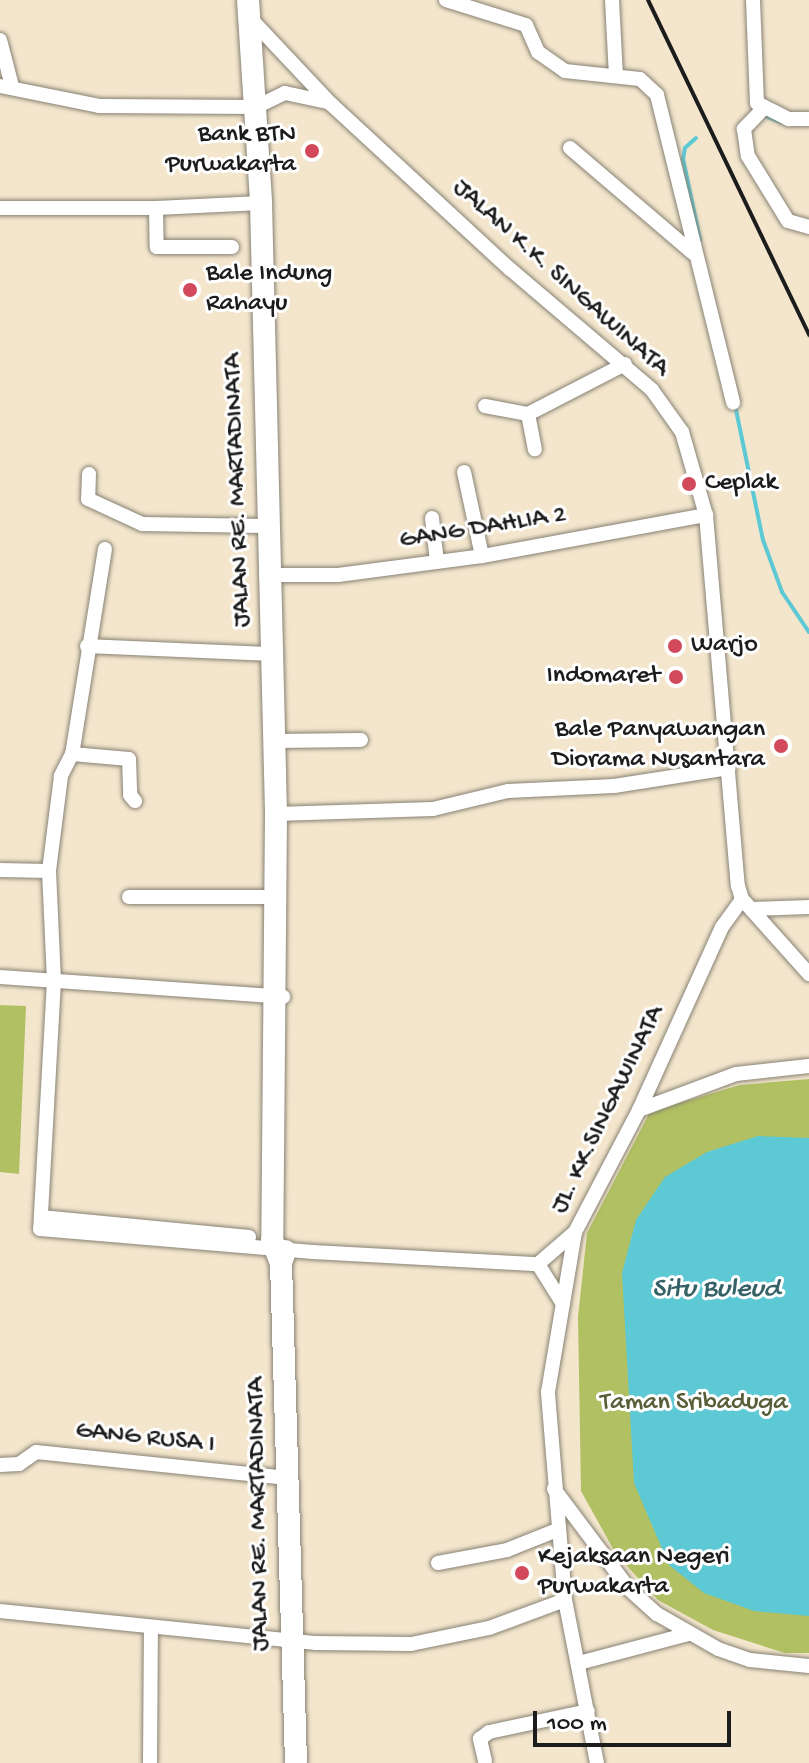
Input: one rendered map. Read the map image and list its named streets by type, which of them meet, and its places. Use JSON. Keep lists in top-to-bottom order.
{
  "streets": {
    "highway": ["JALAN RE. MARTADINATA"],
    "street": [
      "JALAN K.K. SINGAWINATA",
      "GANG DAHLIA 2",
      "JL. KK.SINGAWINATA",
      "GANG RUSA I"
    ]
  },
  "crossings": [
    ["JALAN K.K. SINGAWINATA", "JALAN RE. MARTADINATA"],
    ["JALAN K.K. SINGAWINATA", "GANG DAHLIA 2"],
    ["JALAN K.K. SINGAWINATA", "JL. KK.SINGAWINATA"],
    ["JALAN RE. MARTADINATA", "GANG DAHLIA 2"],
    ["JALAN RE. MARTADINATA", "GANG RUSA I"]
  ],
  "water": ["Situ Buleud"],
  "parks": ["Taman Sribaduga"],
  "places": [
    "Bank BTN Purwakarta",
    "Bale Indung Rahayu",
    "Ceplak",
    "Warjo",
    "Indomaret",
    "Bale Panyawangan Diorama Nusantara",
    "Kejaksaan Negeri Purwakarta"
  ],
  "scale_bar": "100 m"
}
